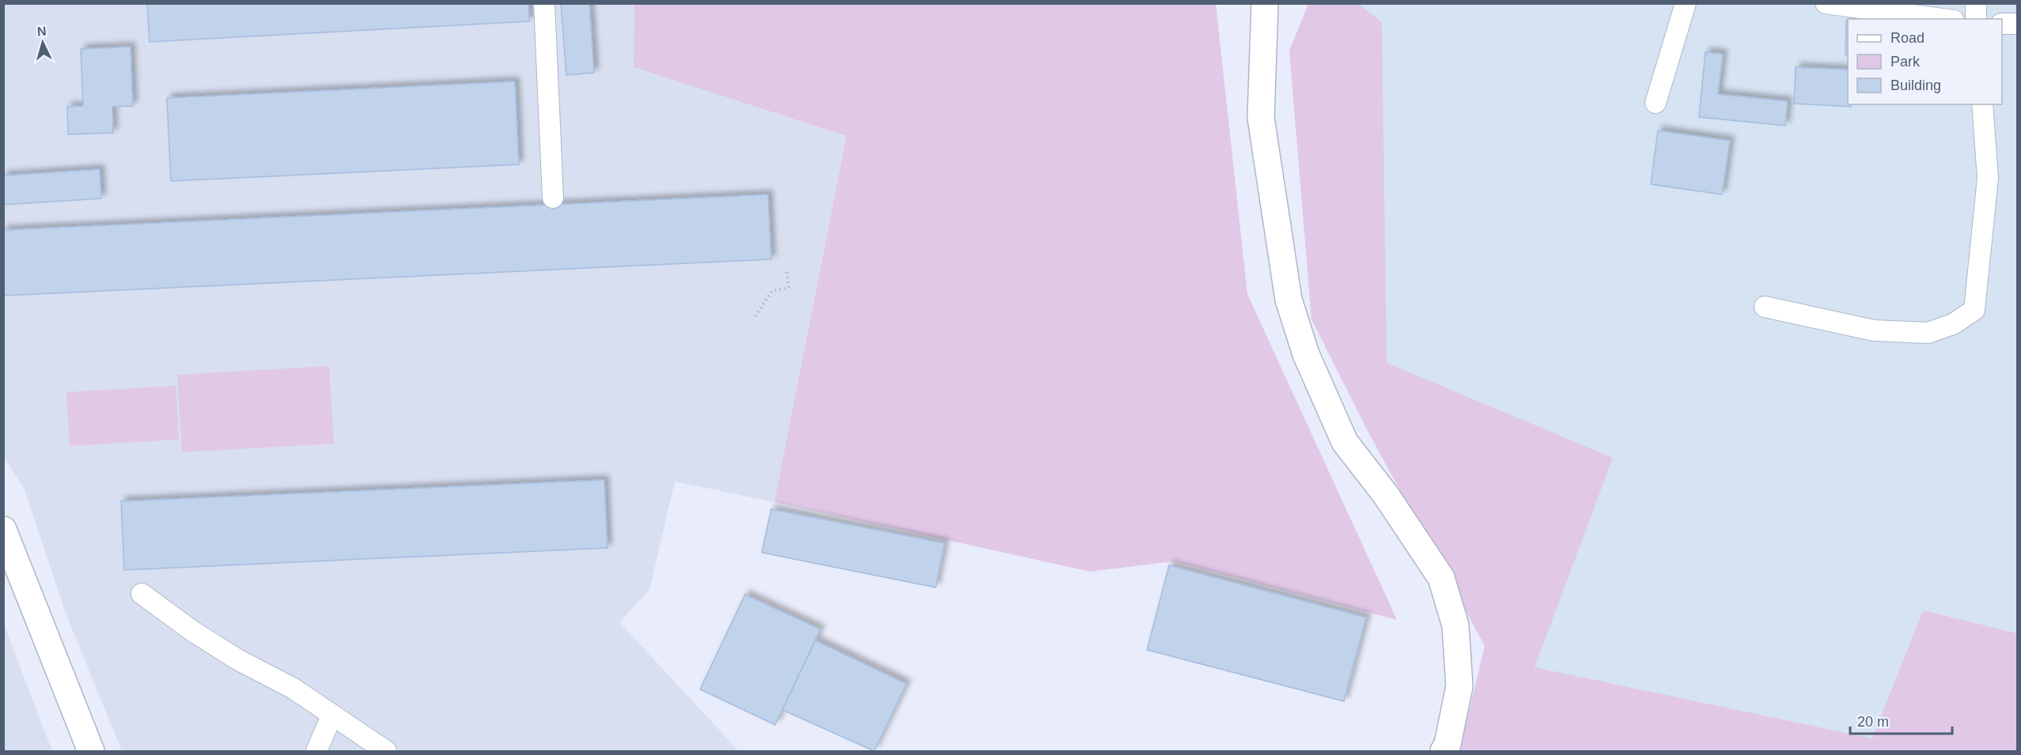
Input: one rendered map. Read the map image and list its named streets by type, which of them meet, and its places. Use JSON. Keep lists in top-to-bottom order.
{
  "legend": ["Road", "Park", "Building"],
  "scale_bar": "20 m",
  "north": "top"
}
